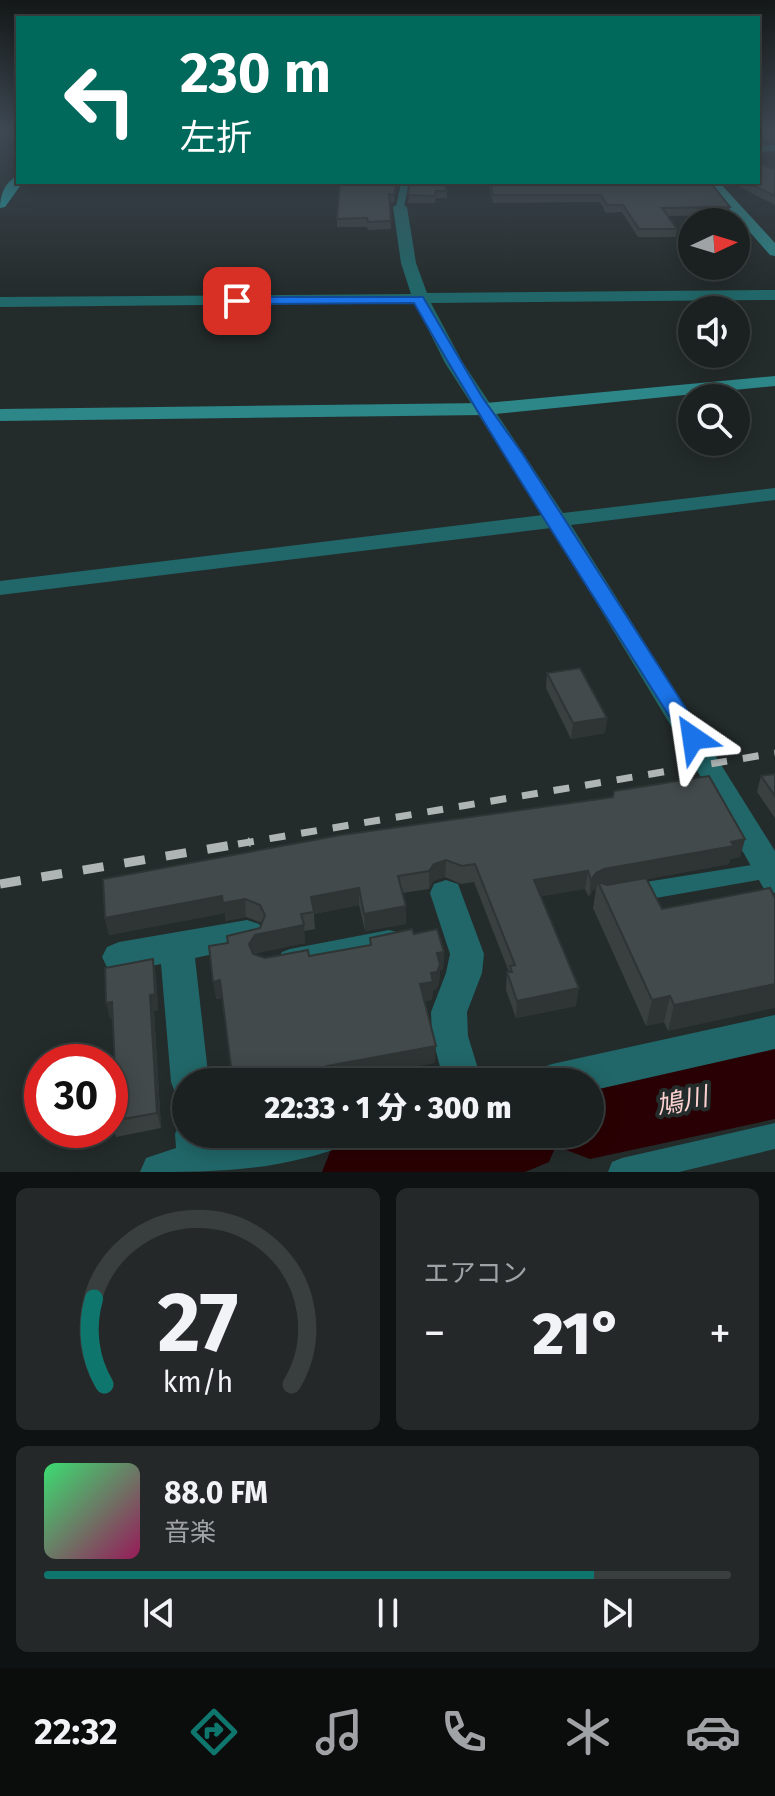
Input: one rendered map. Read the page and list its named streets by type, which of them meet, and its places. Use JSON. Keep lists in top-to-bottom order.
{
  "water": ["鳩川"],
  "north": "right",
  "page": {
    "turn": ["230 m", "左折"],
    "limit": "30",
    "trip": "22:33 · 1 分 · 300 m",
    "tile": "エアコン",
    "heat": ["−", "21°", "+"],
    "song": ["88.0 FM", "音楽"],
    "tabs": "22:32",
    "gauge": ["27", "km/h"]
  }
}
